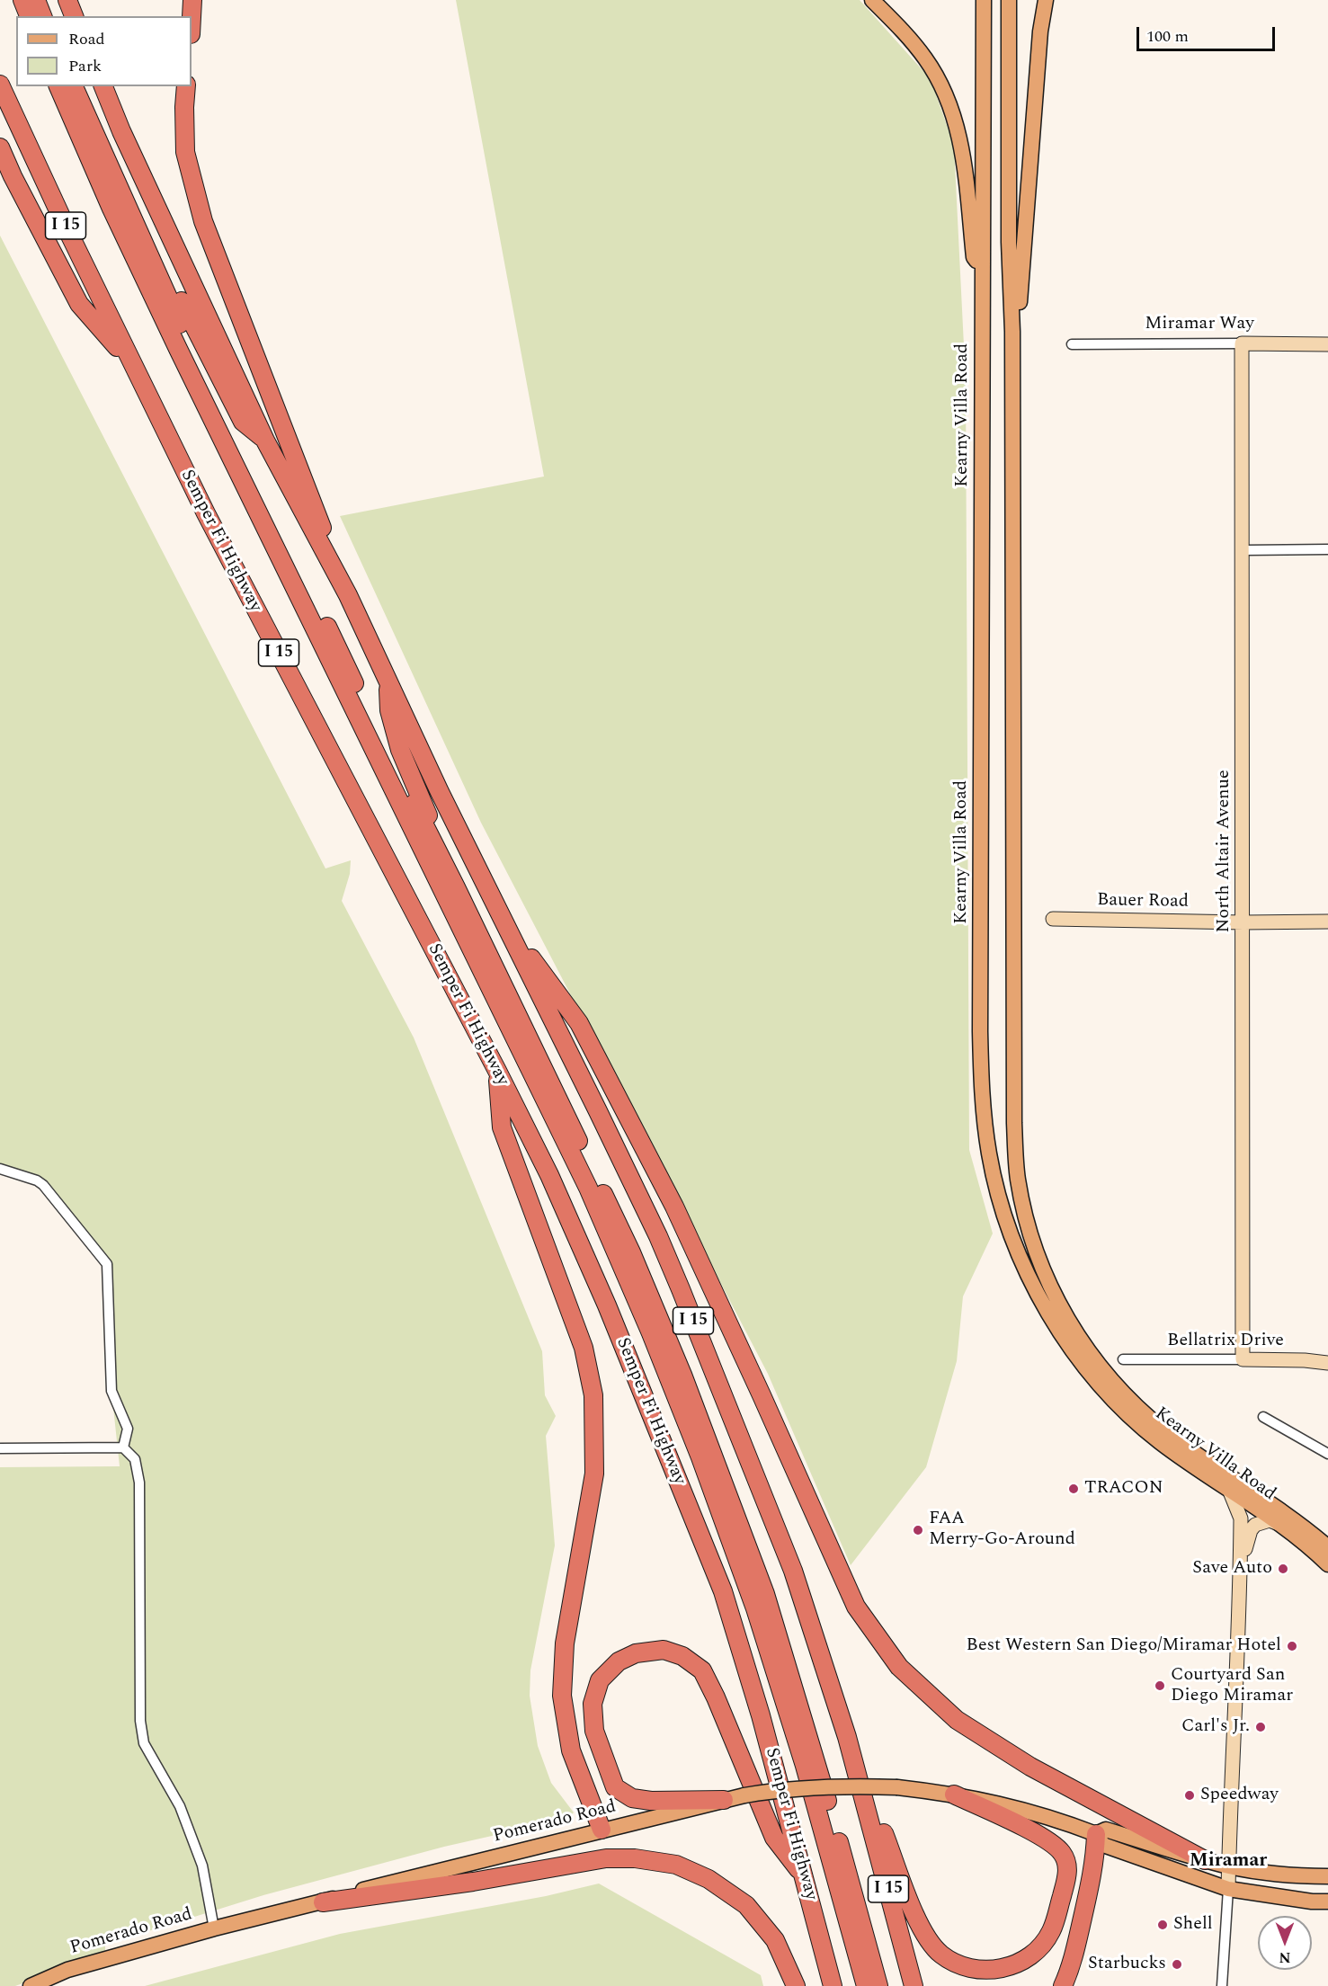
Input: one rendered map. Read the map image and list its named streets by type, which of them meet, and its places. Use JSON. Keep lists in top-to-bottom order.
{
  "streets": {
    "highway": ["I 15", "Semper Fi Highway"],
    "main road": ["Kearny Villa Road", "Pomerado Road"],
    "street": [
      "Miramar Way",
      "North Altair Avenue",
      "Bauer Road",
      "Bellatrix Drive"
    ]
  },
  "crossings": [
    ["Miramar Way", "North Altair Avenue"],
    ["North Altair Avenue", "Bauer Road"],
    ["North Altair Avenue", "Bellatrix Drive"]
  ],
  "districts": ["Miramar"],
  "places": [
    "TRACON",
    "FAA Merry-Go-Around",
    "Save Auto",
    "Best Western San Diego/Miramar Hotel",
    "Courtyard San Diego Miramar",
    "Carl's Jr.",
    "Speedway",
    "Shell",
    "Starbucks"
  ],
  "legend": ["Road", "Park"],
  "scale_bar": "100 m",
  "north": "bottom"
}
